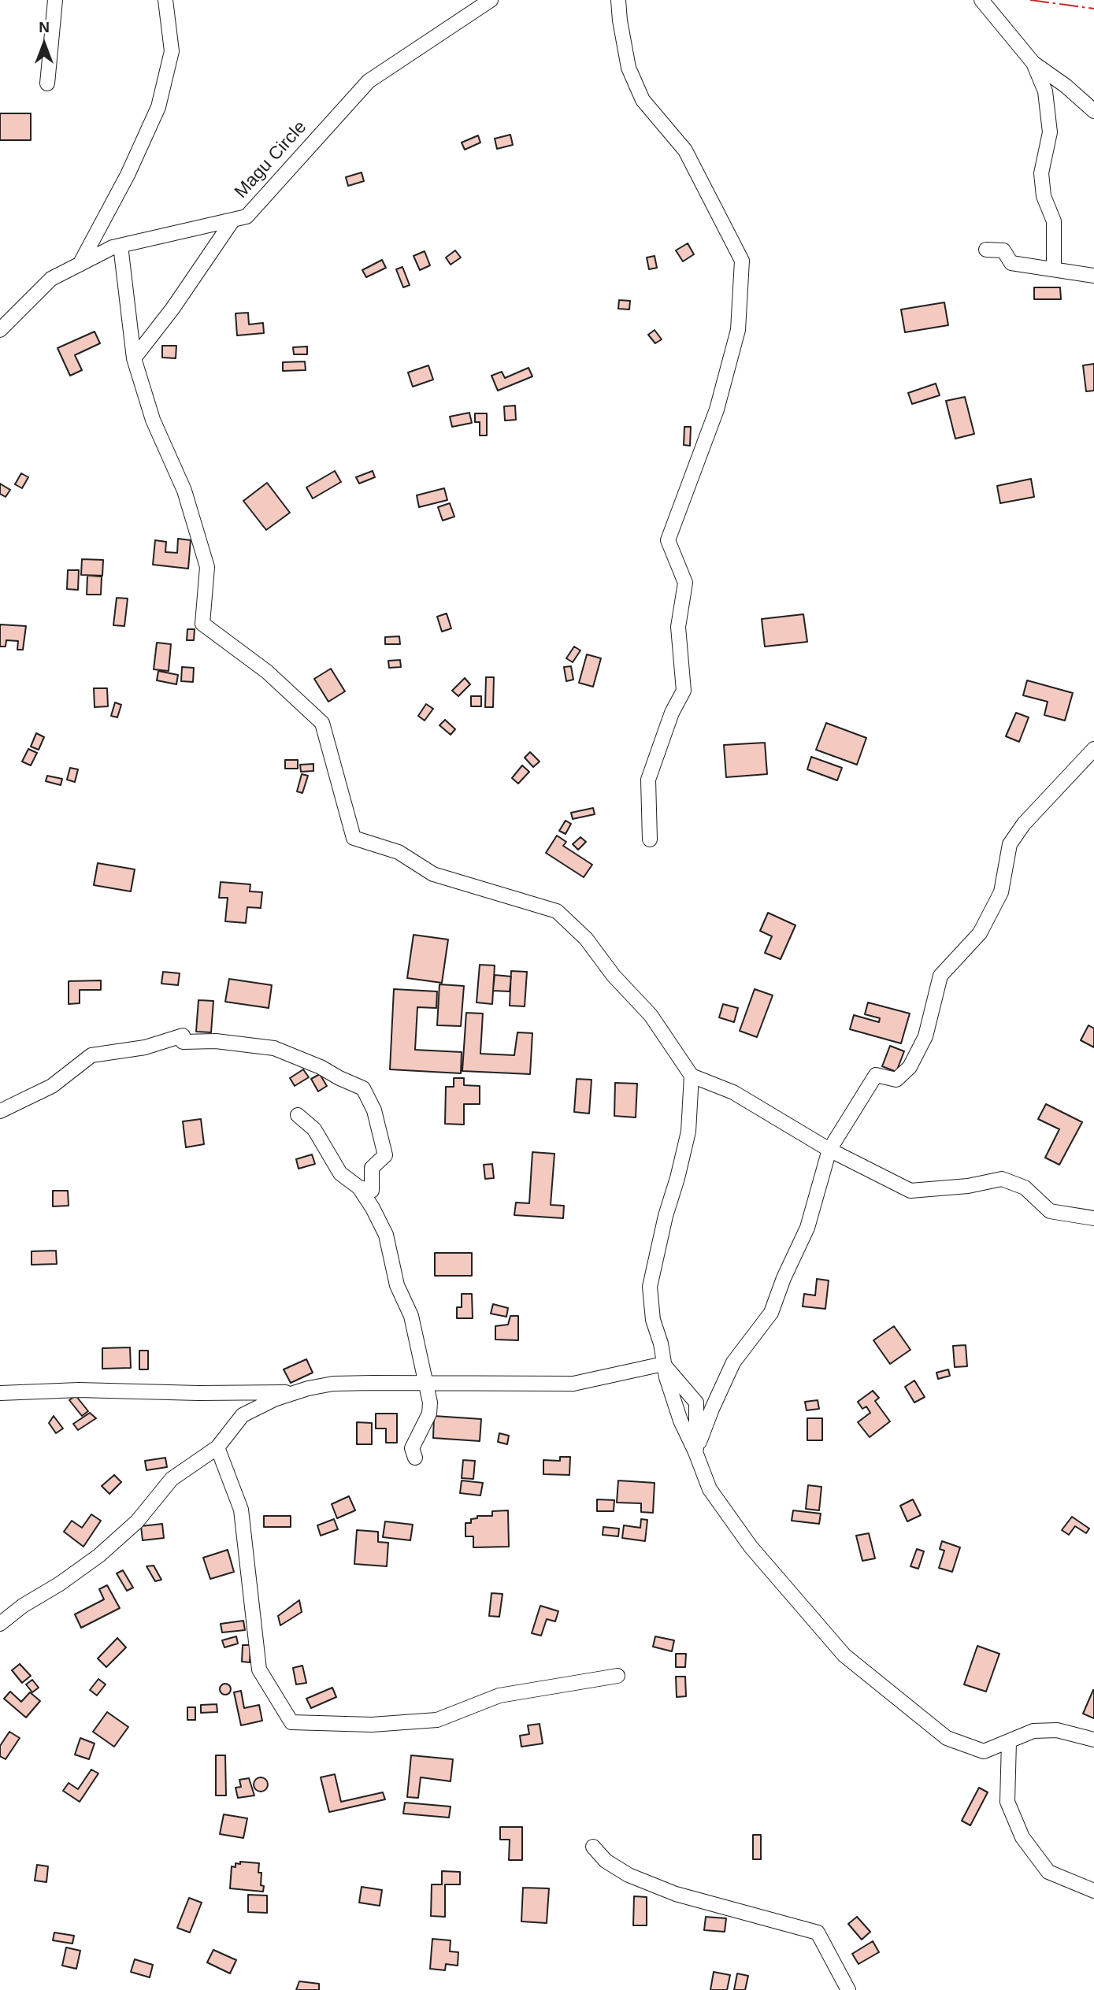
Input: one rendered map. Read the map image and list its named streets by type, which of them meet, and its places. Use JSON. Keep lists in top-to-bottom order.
{
  "streets": {
    "street": ["Magu Circle"]
  },
  "north": "top"
}
